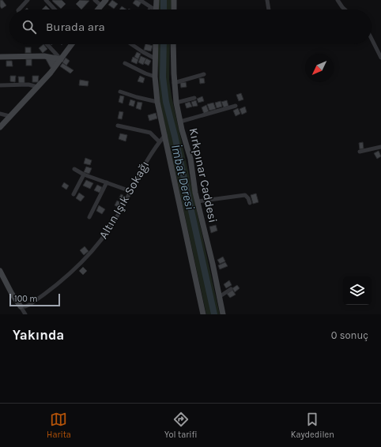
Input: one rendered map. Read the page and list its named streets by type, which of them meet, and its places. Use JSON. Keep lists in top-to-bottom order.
{
  "streets": {
    "street": ["Kırkpınar Caddesi", "Altın Işık Sokağı"]
  },
  "water": ["İmbat Deresi"],
  "scale_bar": "100 m",
  "north": "bottom left",
  "page": {
    "search": "Burada ara",
    "scale": "100 m",
    "heading": ["Yakında", "0 sonuç"],
    "nav": ["Harita", "Yol tarifi", "Kaydedilen"]
  }
}
